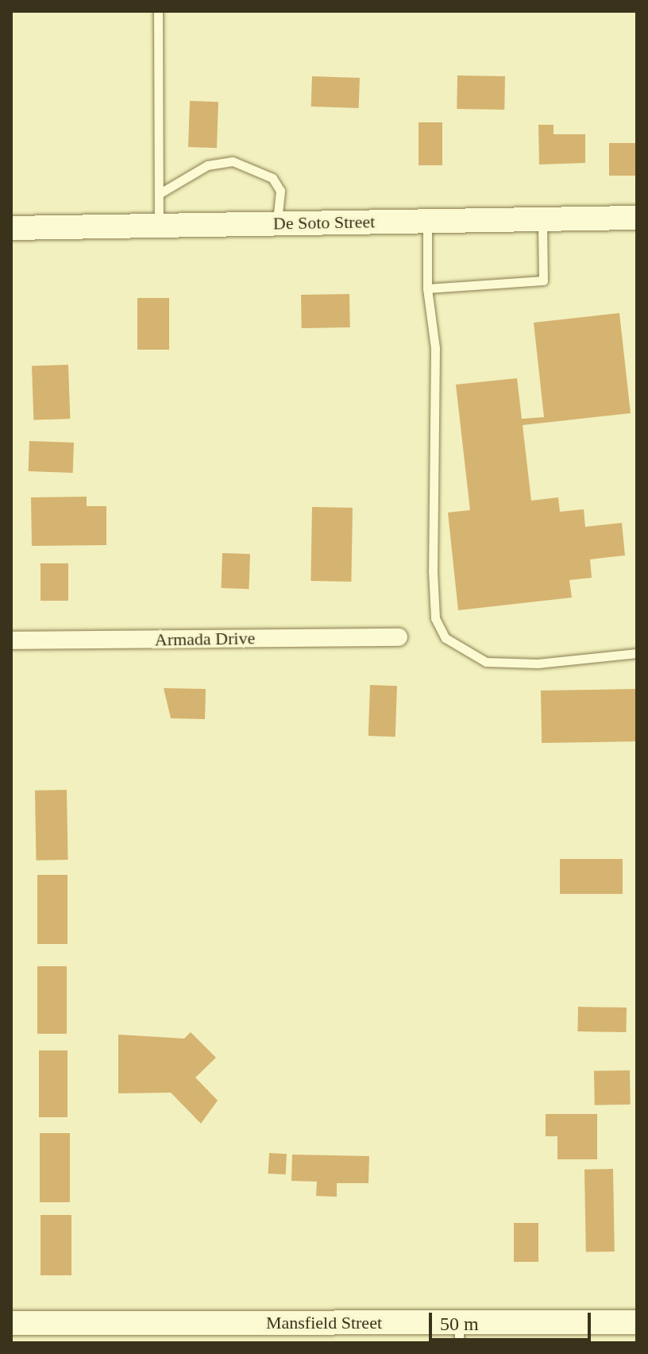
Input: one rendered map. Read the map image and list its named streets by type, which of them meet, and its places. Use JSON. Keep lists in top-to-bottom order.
{
  "streets": {
    "street": ["De Soto Street", "Armada Drive", "Mansfield Street"]
  },
  "scale_bar": "50 m"
}
